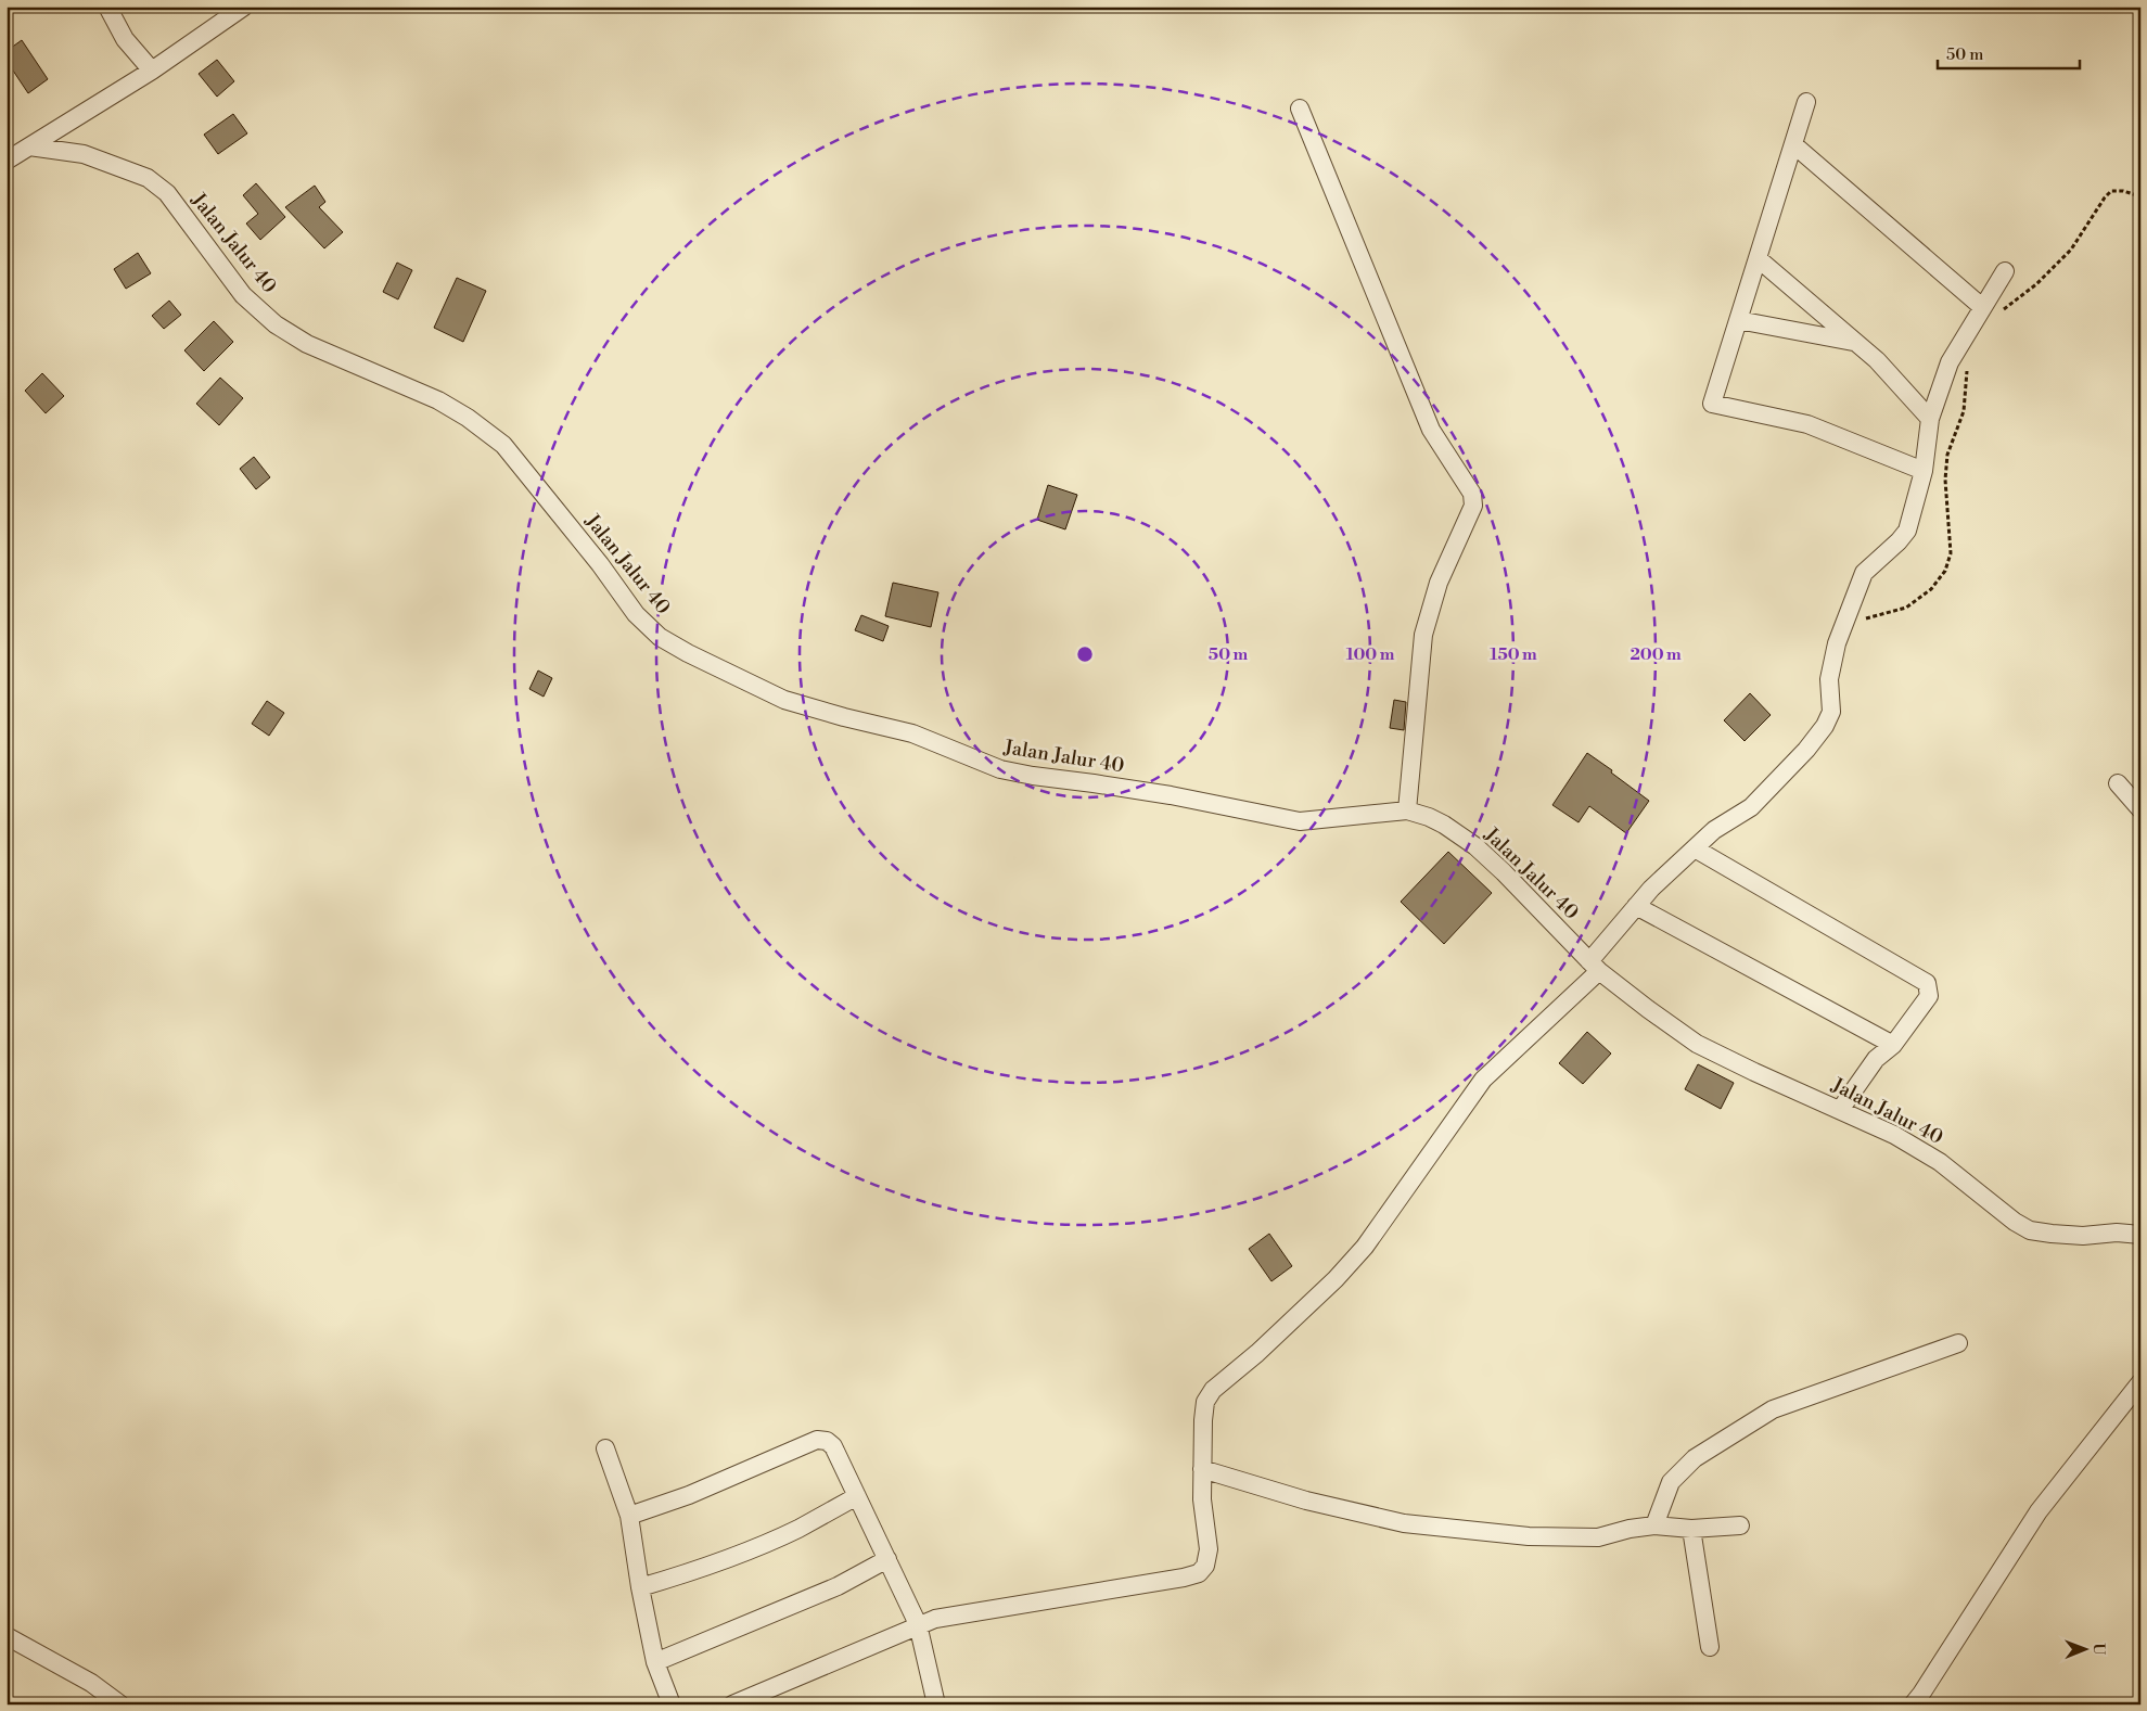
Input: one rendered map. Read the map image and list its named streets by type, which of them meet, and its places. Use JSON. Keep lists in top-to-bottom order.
{
  "streets": {
    "street": ["Jalan Jalur 40"]
  },
  "scale_bar": "50 m",
  "north": "right",
  "rings": [
    "50 m",
    "100 m",
    "150 m",
    "200 m"
  ]
}
